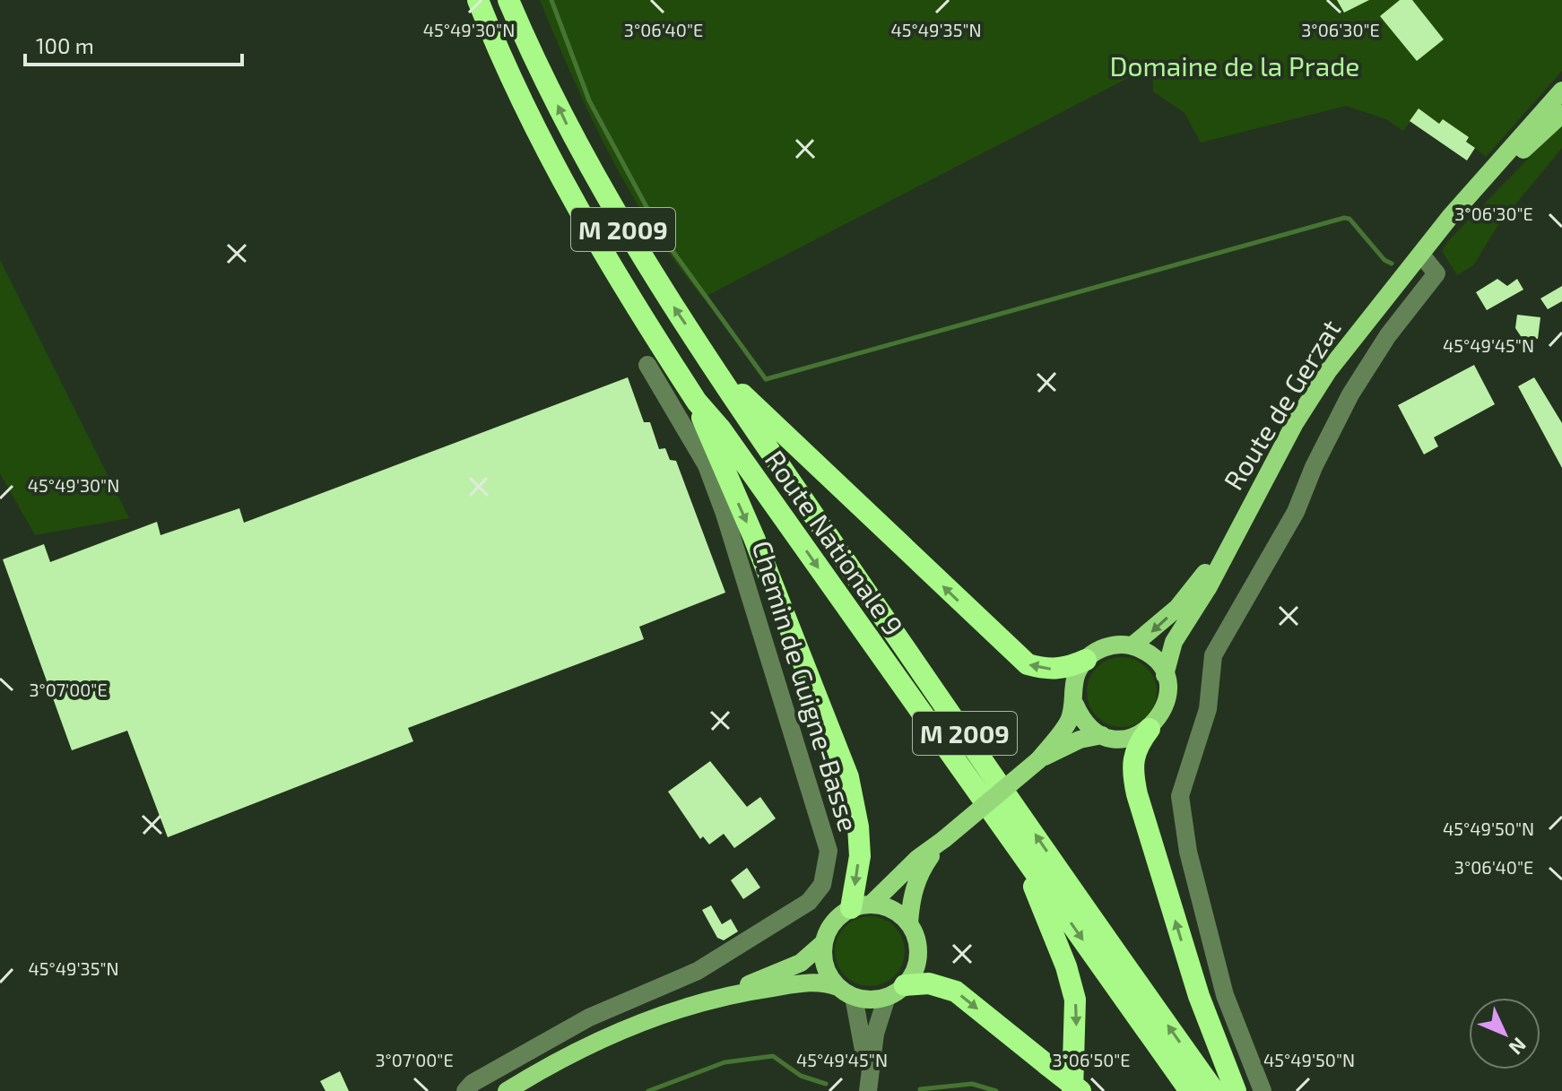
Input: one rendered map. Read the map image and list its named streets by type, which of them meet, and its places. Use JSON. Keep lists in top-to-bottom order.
{
  "streets": {
    "highway": ["M 2009", "Route Nationale 9"],
    "main road": ["Route de Gerzat"],
    "street": ["Chemin de Guigne-Basse"]
  },
  "parks": ["Domaine de la Prade"],
  "scale_bar": "100 m",
  "north": "bottom right",
  "coordinates": [
    "3°06'40\"E",
    "3°06'30\"E",
    "45°49'30\"N",
    "45°49'35\"N",
    "45°49'45\"N",
    "3°07'00\"E",
    "45°49'50\"N",
    "3°06'50\"E"
  ]
}
